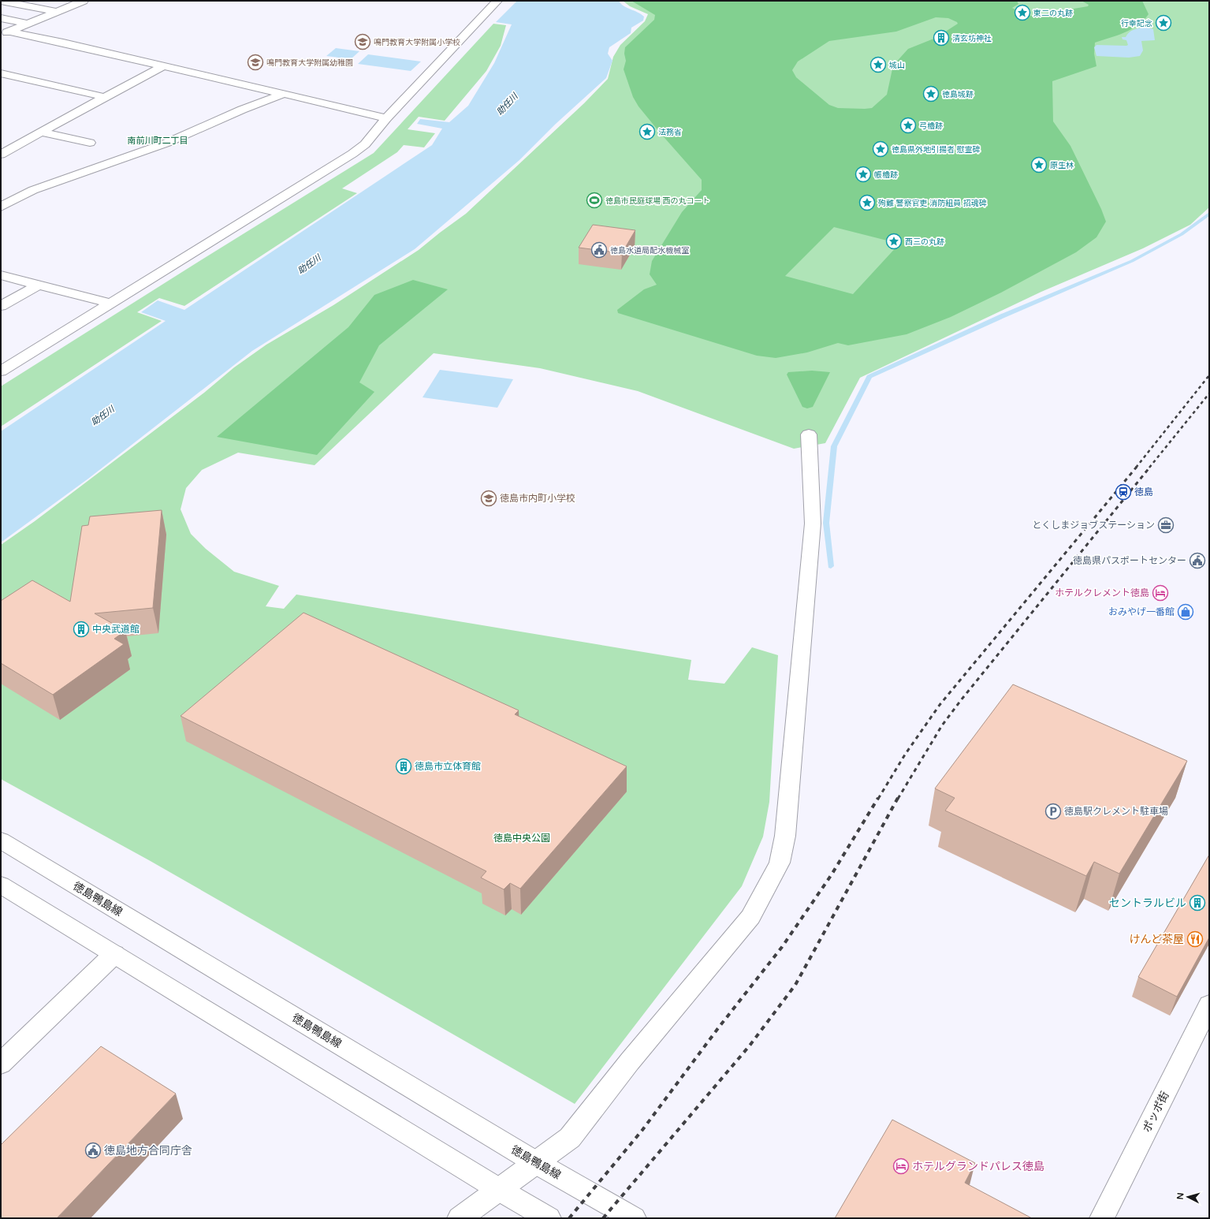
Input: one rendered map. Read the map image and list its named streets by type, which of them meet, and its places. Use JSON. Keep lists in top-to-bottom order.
{
  "streets": {
    "street": ["徳島鴨島線", "ポッポ街"]
  },
  "districts": ["南前川町二丁目"],
  "water": ["助任川"],
  "parks": ["徳島中央公園"],
  "places": {
    "place": [
      "東二の丸跡",
      "行幸記念",
      "城山",
      "徳島城跡",
      "弓櫓跡",
      "法務省",
      "徳島県外地引揚者 慰霊碑",
      "原生林",
      "帳櫓跡",
      "殉難 警察官吏 消防組員 招魂碑",
      "西三の丸跡"
    ],
    "building": [
      "清玄坊神社",
      "中央武道館",
      "徳島市立体育館",
      "セントラルビル"
    ],
    "school or university": ["鳴門教育大学附属小学校", "鳴門教育大学附属幼稚園", "徳島市内町小学校"],
    "sports": ["徳島市民庭球場 西の丸コート"],
    "public building": ["徳島水道局配水機械室", "徳島県パスポートセンター", "徳島地方合同庁舎"],
    "station": ["徳島"],
    "office": ["とくしまジョブステーション"],
    "hotel": ["ホテルクレメント徳島", "ホテルグランドパレス徳島"],
    "shop": ["おみやげ一番館"],
    "parking": ["徳島駅クレメント駐車場"],
    "restaurant": ["けんど茶屋"]
  },
  "north": "left"
}
